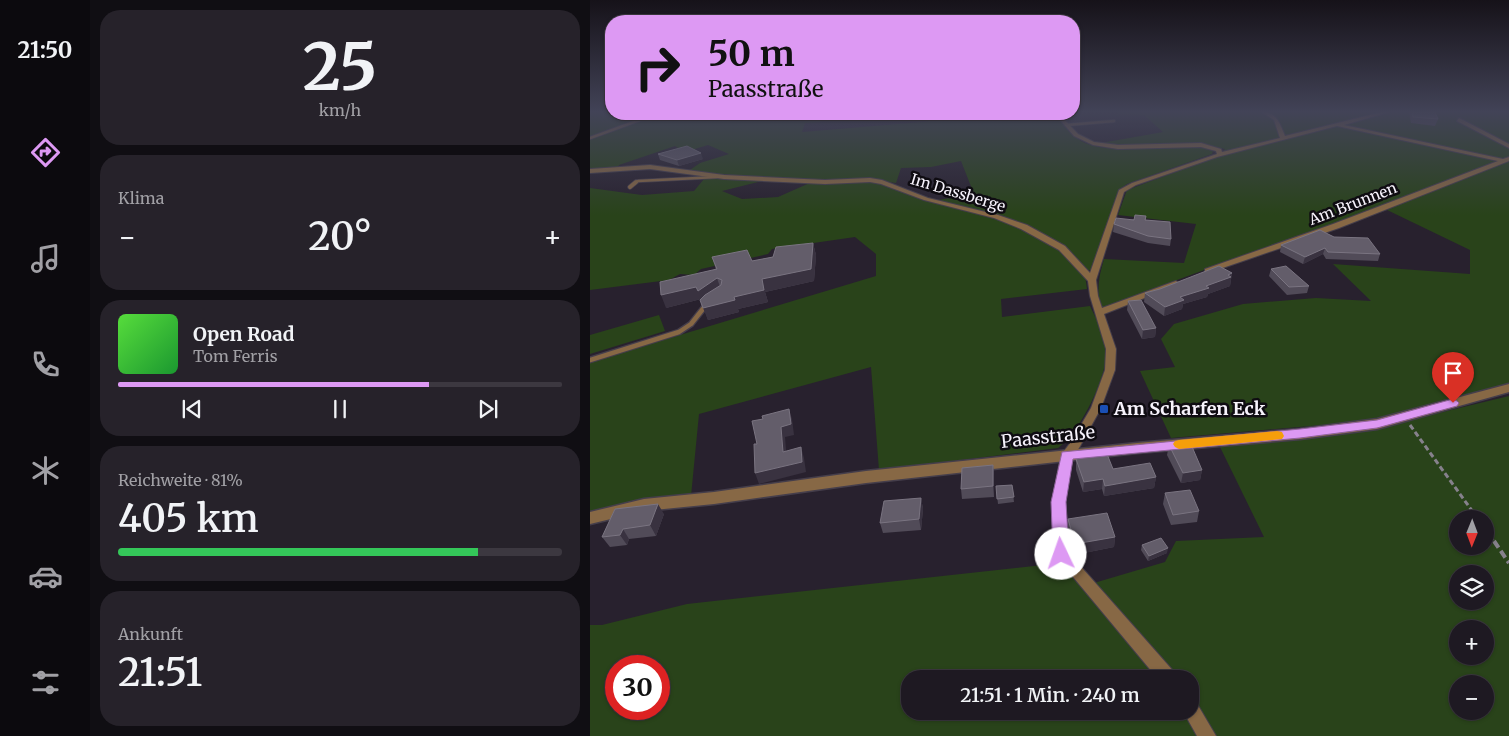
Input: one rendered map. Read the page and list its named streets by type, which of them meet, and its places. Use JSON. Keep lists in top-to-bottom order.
{
  "streets": {
    "street": ["Im Dassberge", "Am Brunnen", "Paasstraße"]
  },
  "crossings": [
    ["Im Dassberge", "Am Brunnen"]
  ],
  "places": {
    "transit": ["Am Scharfen Eck"]
  },
  "north": "bottom",
  "page": {
    "tabs": "21:50",
    "tile": [
      ["25", "km/h"],
      "Klima",
      ["Reichweite · 81%", "405 km"],
      ["Ankunft", "21:51"]
    ],
    "turn": ["50 m", "Paasstraße"],
    "heat": ["−", "20°", "+"],
    "song": ["Open Road", "Tom Ferris"],
    "map_buttons": ["+", "−"],
    "limit": "30",
    "trip": "21:51 · 1 Min. · 240 m"
  }
}
